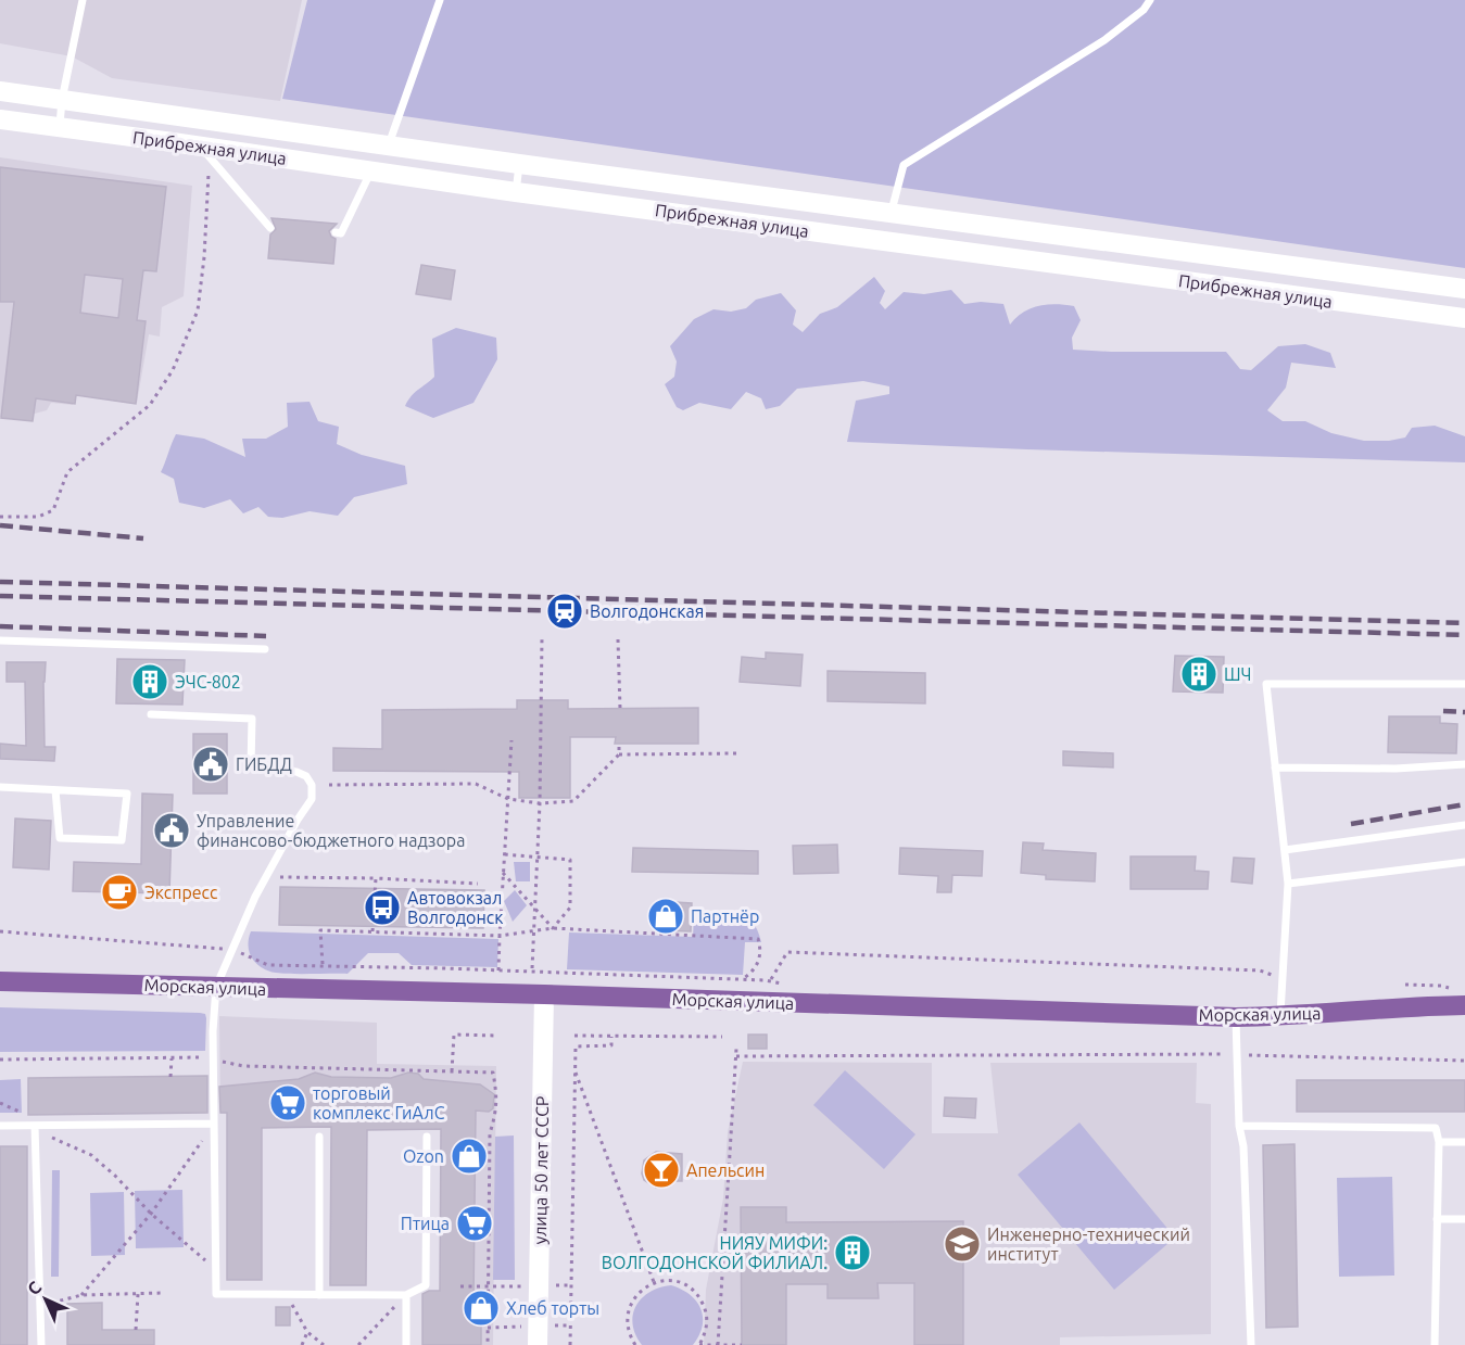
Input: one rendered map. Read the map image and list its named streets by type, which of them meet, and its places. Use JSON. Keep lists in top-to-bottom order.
{
  "streets": {
    "main road": ["Прибрежная улица", "Морская улица", "улица 50 лет СССР"]
  },
  "crossings": [
    ["Морская улица", "улица 50 лет СССР"]
  ],
  "places": {
    "station": ["Волгодонская"],
    "building": ["ШЧ", "ЭЧС-802", "НИЯУ МИФИ: ВОЛГОДОНСКОЙ ФИЛИАЛ."],
    "public building": ["ГИБДД", "Управление финансово-бюджетного надзора"],
    "cafe": ["Экспресс"],
    "bus stop": ["Автовокзал Волгодонск"],
    "shop": ["Партнёр", "Ozon", "Хлеб торты"],
    "supermarket": ["торговый комплекс ГиАлС", "Птица"],
    "bar": ["Апельсин"],
    "school or university": ["Инженерно-технический институт"]
  },
  "north": "top left"
}
